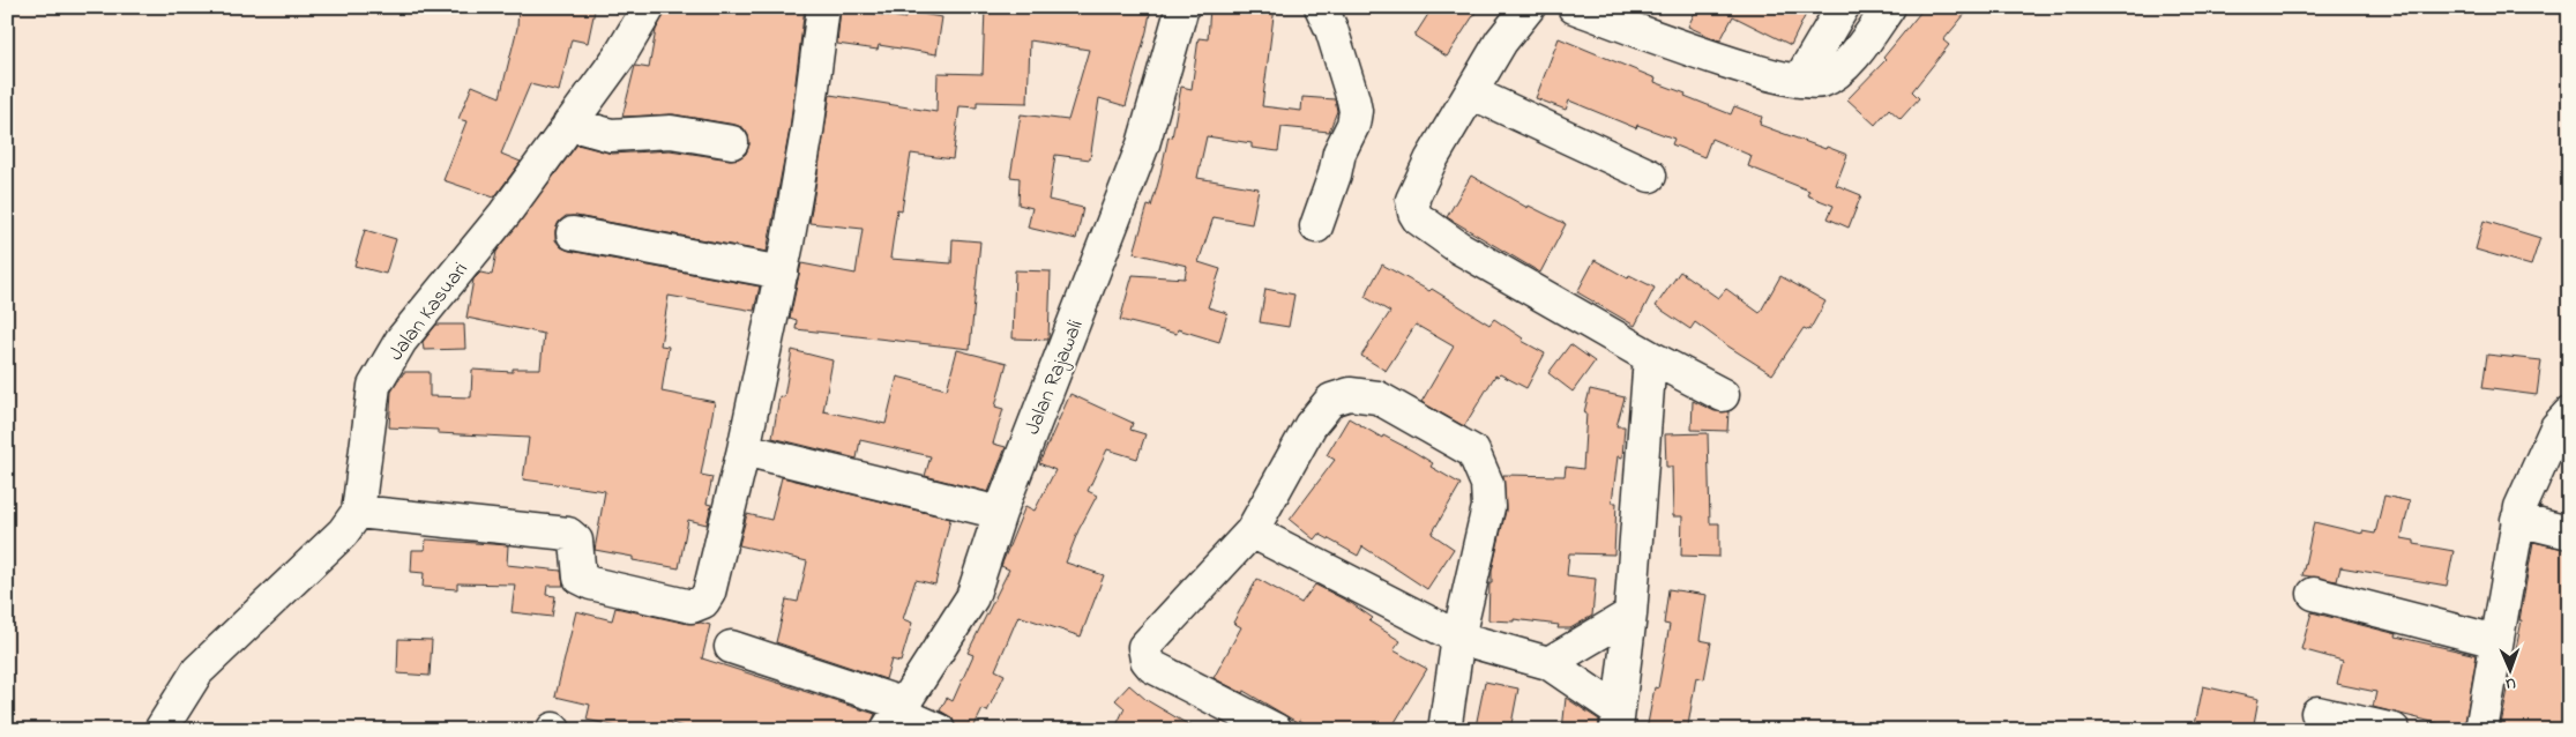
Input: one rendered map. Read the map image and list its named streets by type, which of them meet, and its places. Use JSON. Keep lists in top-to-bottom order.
{
  "streets": {
    "street": ["Jalan Kasuari", "Jalan Rajawali"]
  },
  "north": "bottom"
}
